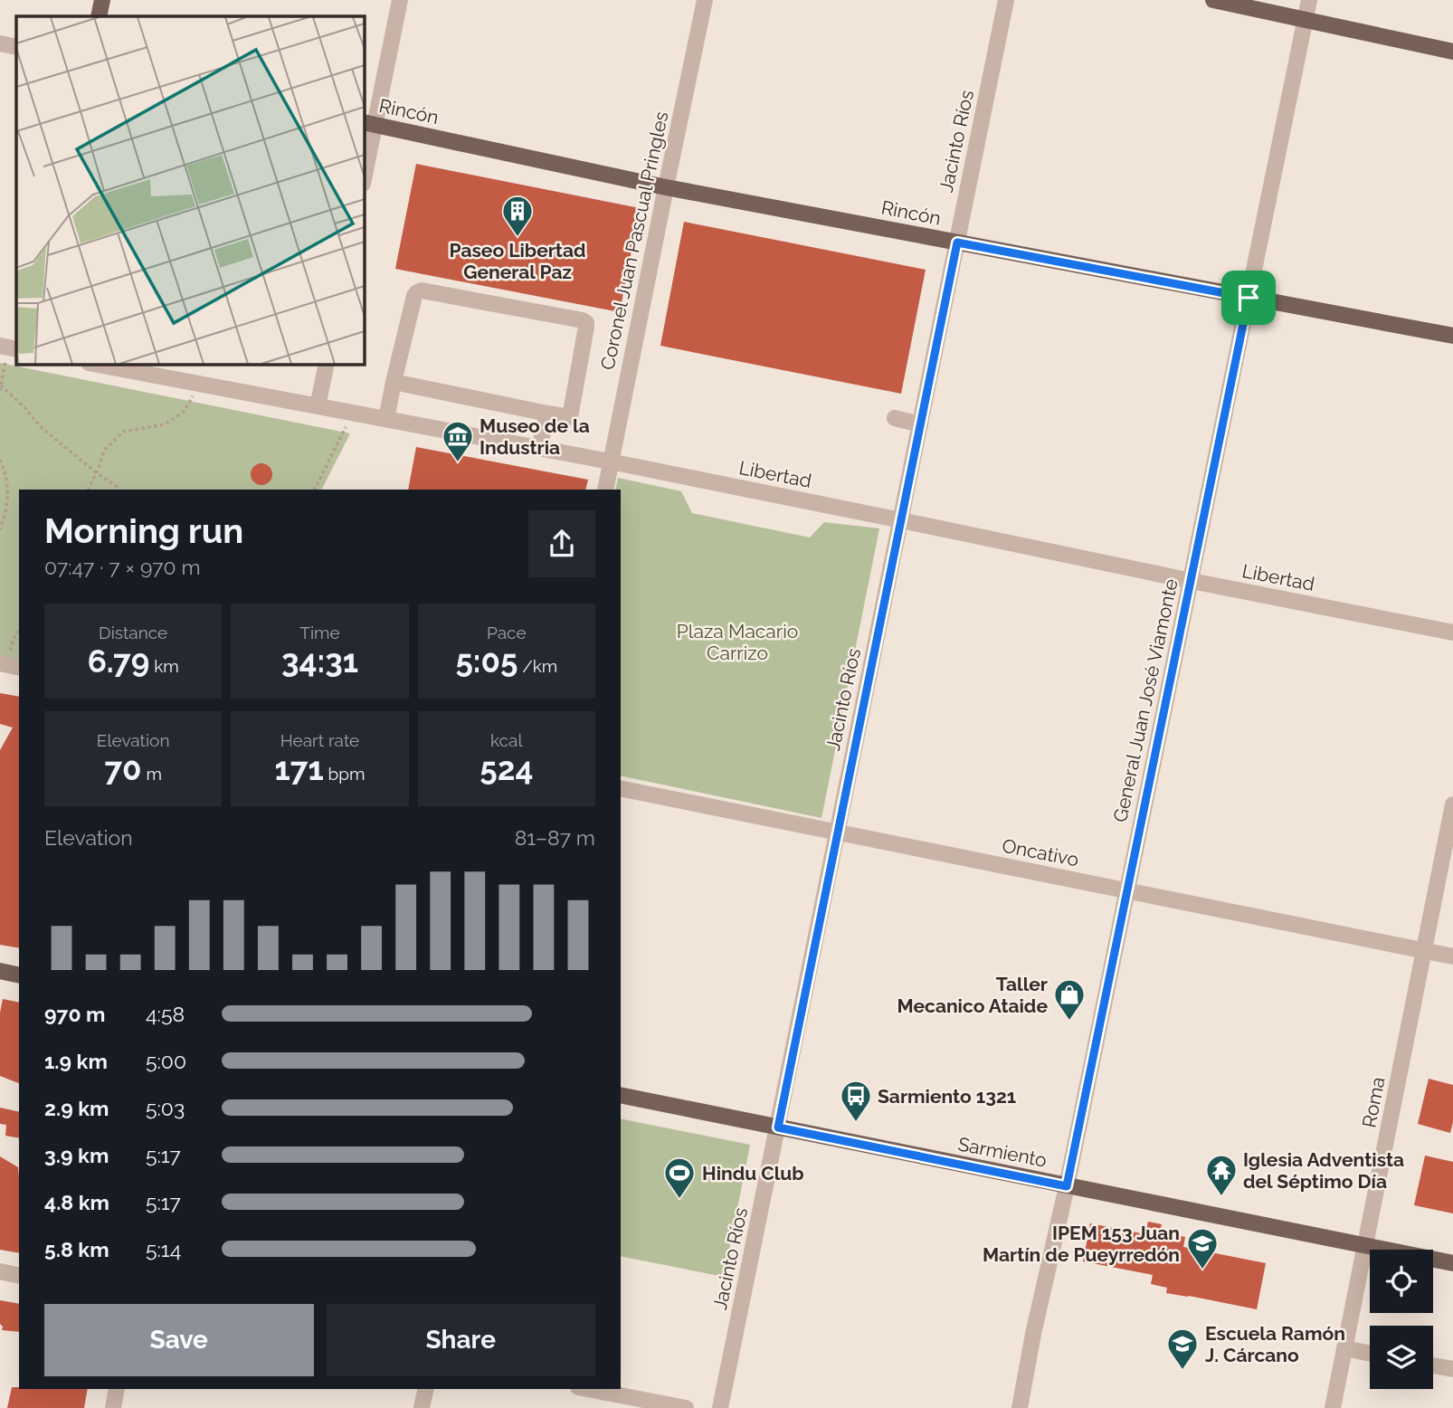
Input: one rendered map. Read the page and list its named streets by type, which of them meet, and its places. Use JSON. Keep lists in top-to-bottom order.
{
  "streets": {
    "main road": ["Rincón", "Sarmiento"],
    "street": [
      "Jacinto Ríos",
      "Coronel Juan Pascual Pringles",
      "Libertad",
      "General Juan José Viamonte",
      "Oncativo",
      "Roma"
    ]
  },
  "crossings": [
    ["Rincón", "Jacinto Ríos"],
    ["Rincón", "Coronel Juan Pascual Pringles"],
    ["Rincón", "General Juan José Viamonte"],
    ["Jacinto Ríos", "Libertad"],
    ["Jacinto Ríos", "Oncativo"],
    ["Jacinto Ríos", "Sarmiento"],
    ["Coronel Juan Pascual Pringles", "Libertad"],
    ["Libertad", "General Juan José Viamonte"],
    ["General Juan José Viamonte", "Oncativo"],
    ["General Juan José Viamonte", "Sarmiento"],
    ["Oncativo", "Roma"],
    ["Roma", "Sarmiento"]
  ],
  "parks": ["Plaza Macario Carrizo"],
  "places": {
    "building": ["Paseo Libertad General Paz"],
    "museum": ["Museo de la Industria"],
    "shop": ["Taller Mecanico Ataide"],
    "bus stop": ["Sarmiento 1321"],
    "temple": ["Iglesia Adventista del Séptimo Día"],
    "sports": ["Hindu Club"],
    "school or university": ["IPEM 153 Juan Martín de Pueyrredón", "Escuela Ramón J. Cárcano"]
  },
  "page": {
    "heading": ["Morning run", "07:47 · 7 × 970 m"],
    "stats": [
      ["Distance", "6.79 km"],
      ["Time", "34:31"],
      ["Pace", "5:05 /km"],
      ["Elevation", "70 m"],
      ["Heart rate", "171 bpm"],
      ["kcal", "524"]
    ],
    "chart": ["Elevation", "81–87 m"],
    "list": [
      {
        "name": "970 m",
        "note": "4:58"
      },
      {
        "name": "1.9 km",
        "note": "5:00"
      },
      {
        "name": "2.9 km",
        "note": "5:03"
      },
      {
        "name": "3.9 km",
        "note": "5:17"
      },
      {
        "name": "4.8 km",
        "note": "5:17"
      },
      {
        "name": "5.8 km",
        "note": "5:14"
      }
    ],
    "buttons": ["Save", "Share"]
  }
}
